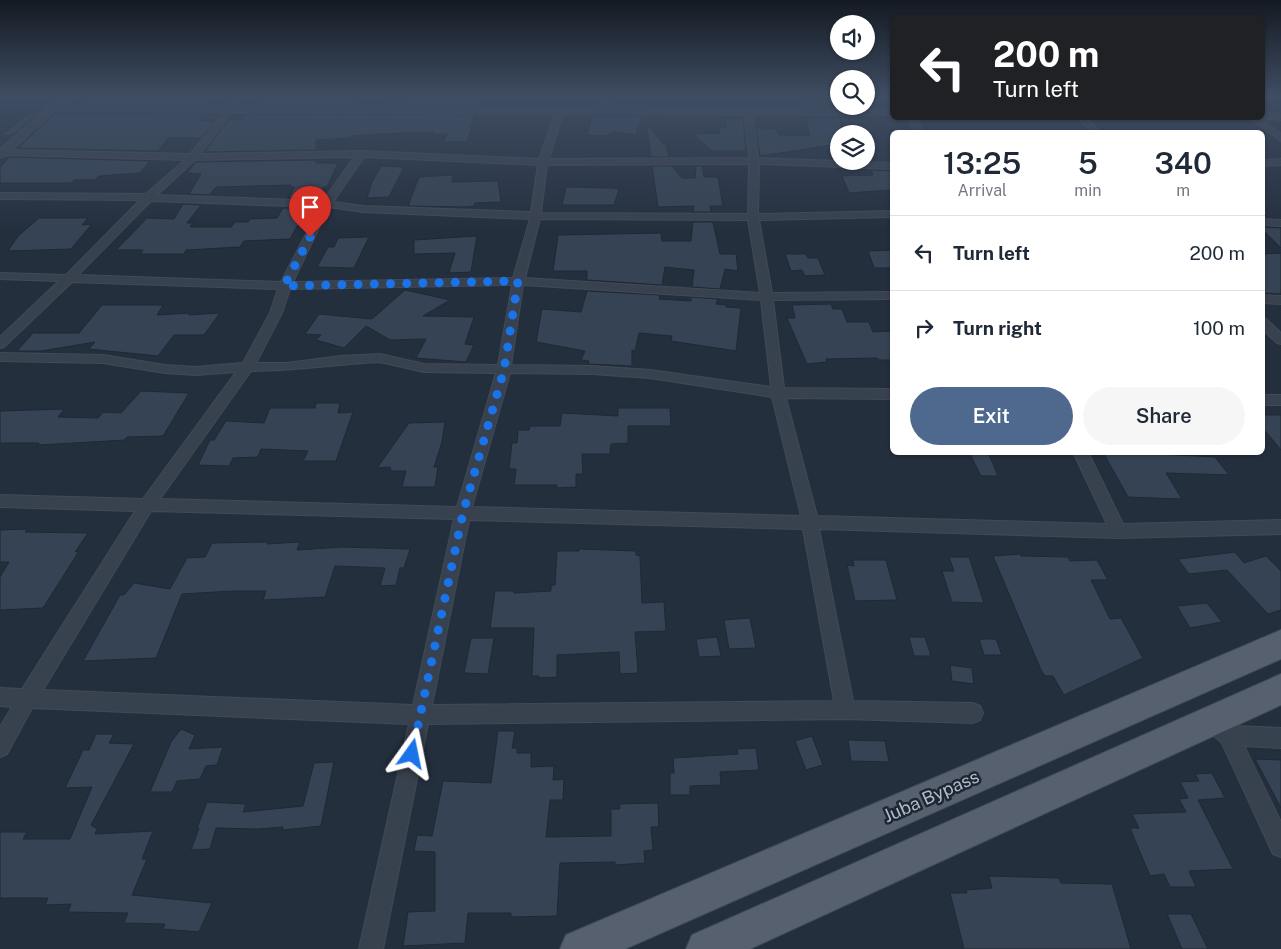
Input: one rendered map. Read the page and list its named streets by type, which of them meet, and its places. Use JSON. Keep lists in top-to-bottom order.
{
  "streets": {
    "main road": ["Juba Bypass"]
  },
  "page": {
    "turn": ["200 m", "Turn left"],
    "eta": [
      "13:25",
      "Arrival",
      "5",
      "min",
      "340",
      "m"
    ],
    "list": [
      {
        "name": "Turn left",
        "value": "200 m"
      },
      {
        "name": "Turn right",
        "value": "100 m"
      }
    ],
    "buttons": ["Exit", "Share"]
  }
}
